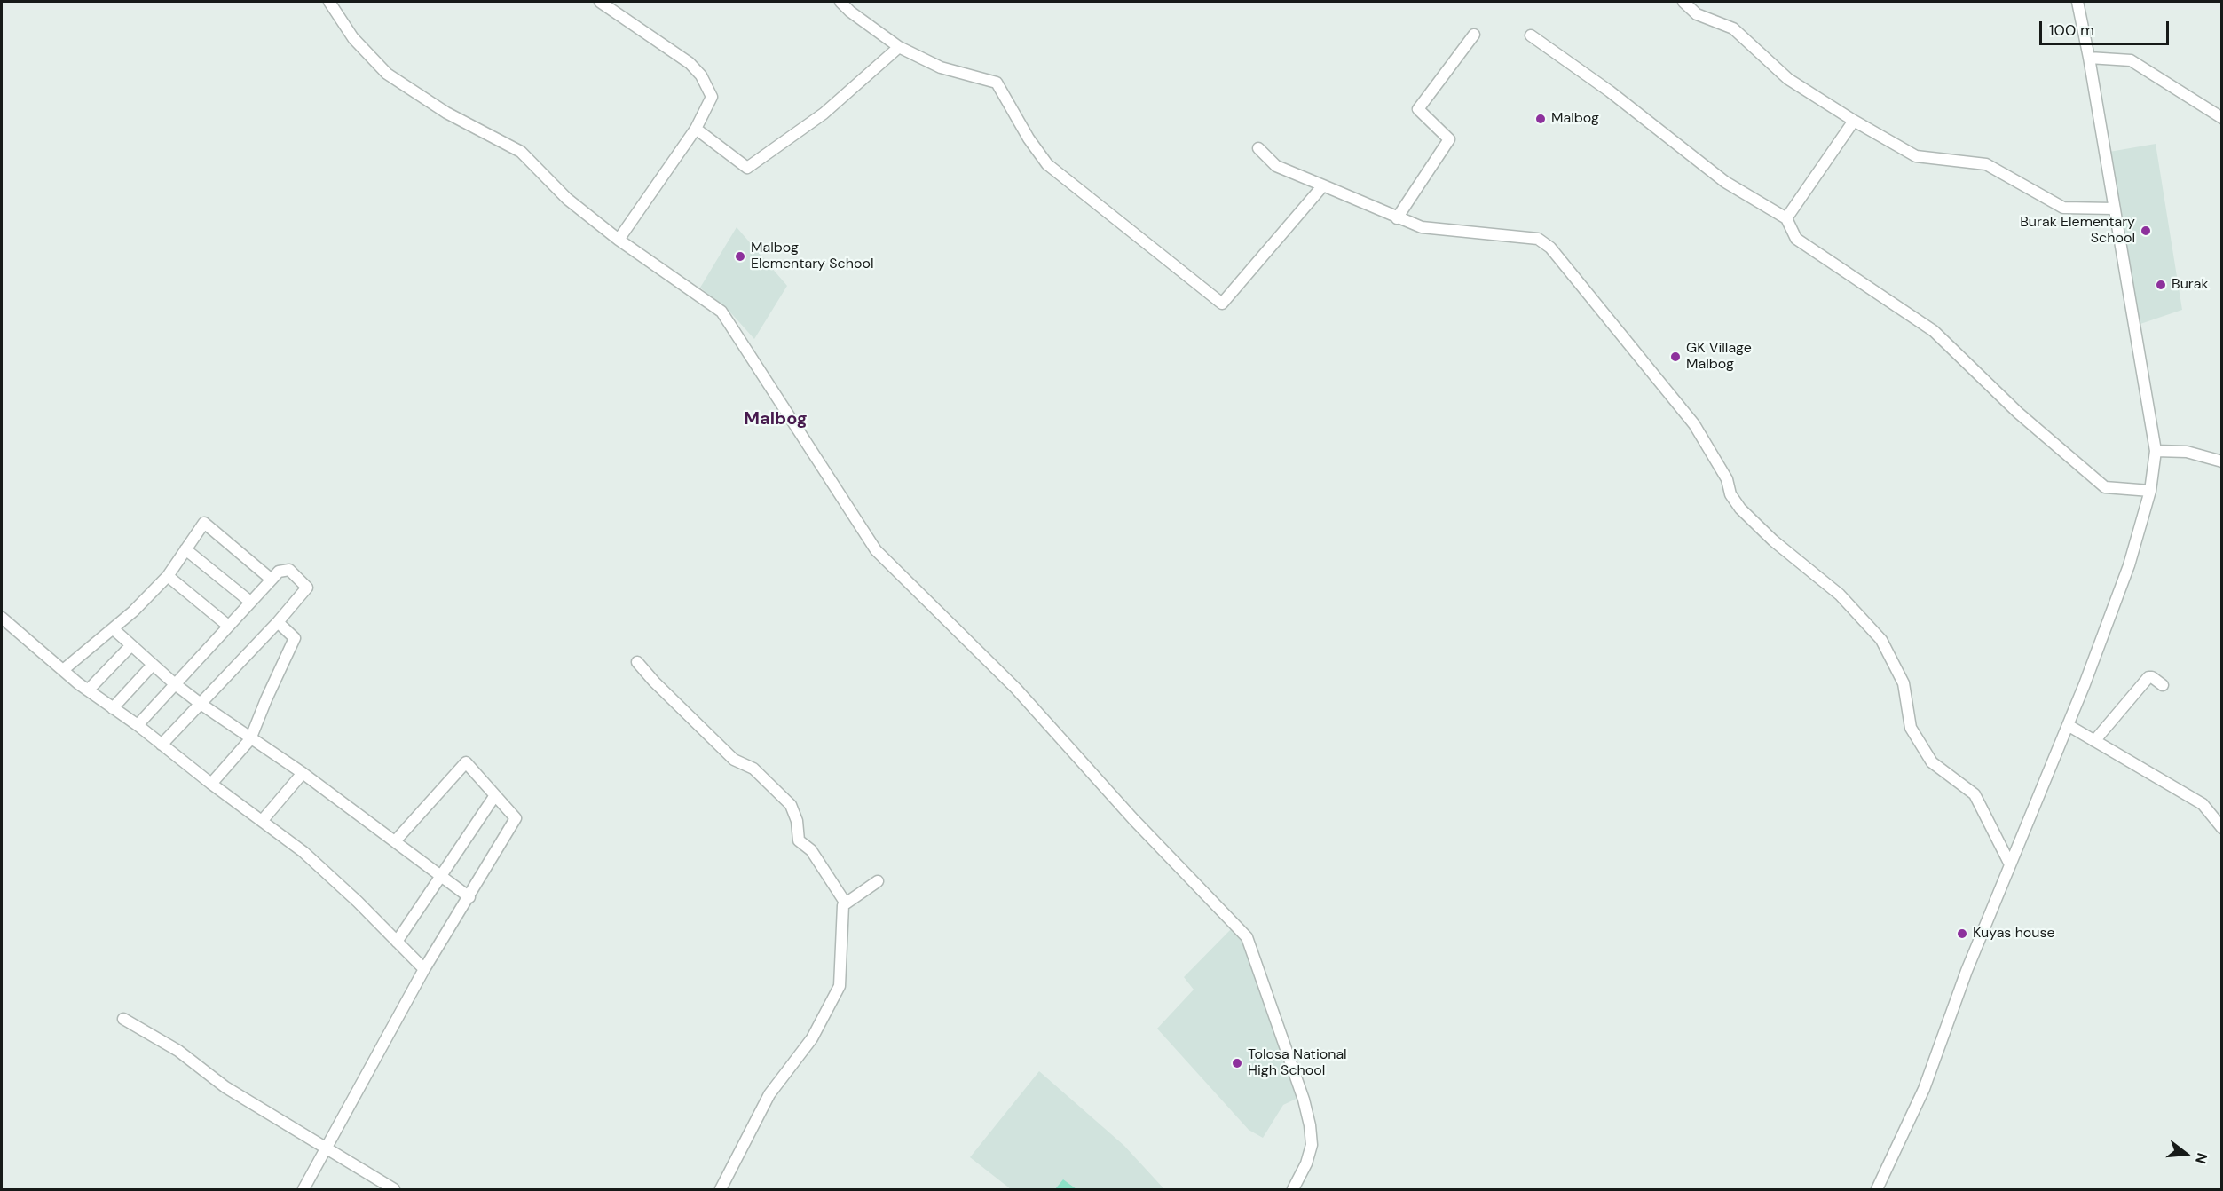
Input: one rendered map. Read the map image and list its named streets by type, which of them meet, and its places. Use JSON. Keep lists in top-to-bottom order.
{
  "districts": ["Malbog"],
  "places": [
    "Malbog",
    "Burak Elementary School",
    "Malbog Elementary School",
    "Burak",
    "GK Village Malbog",
    "Kuyas house",
    "Tolosa National High School"
  ],
  "scale_bar": "100 m",
  "north": "right"
}
